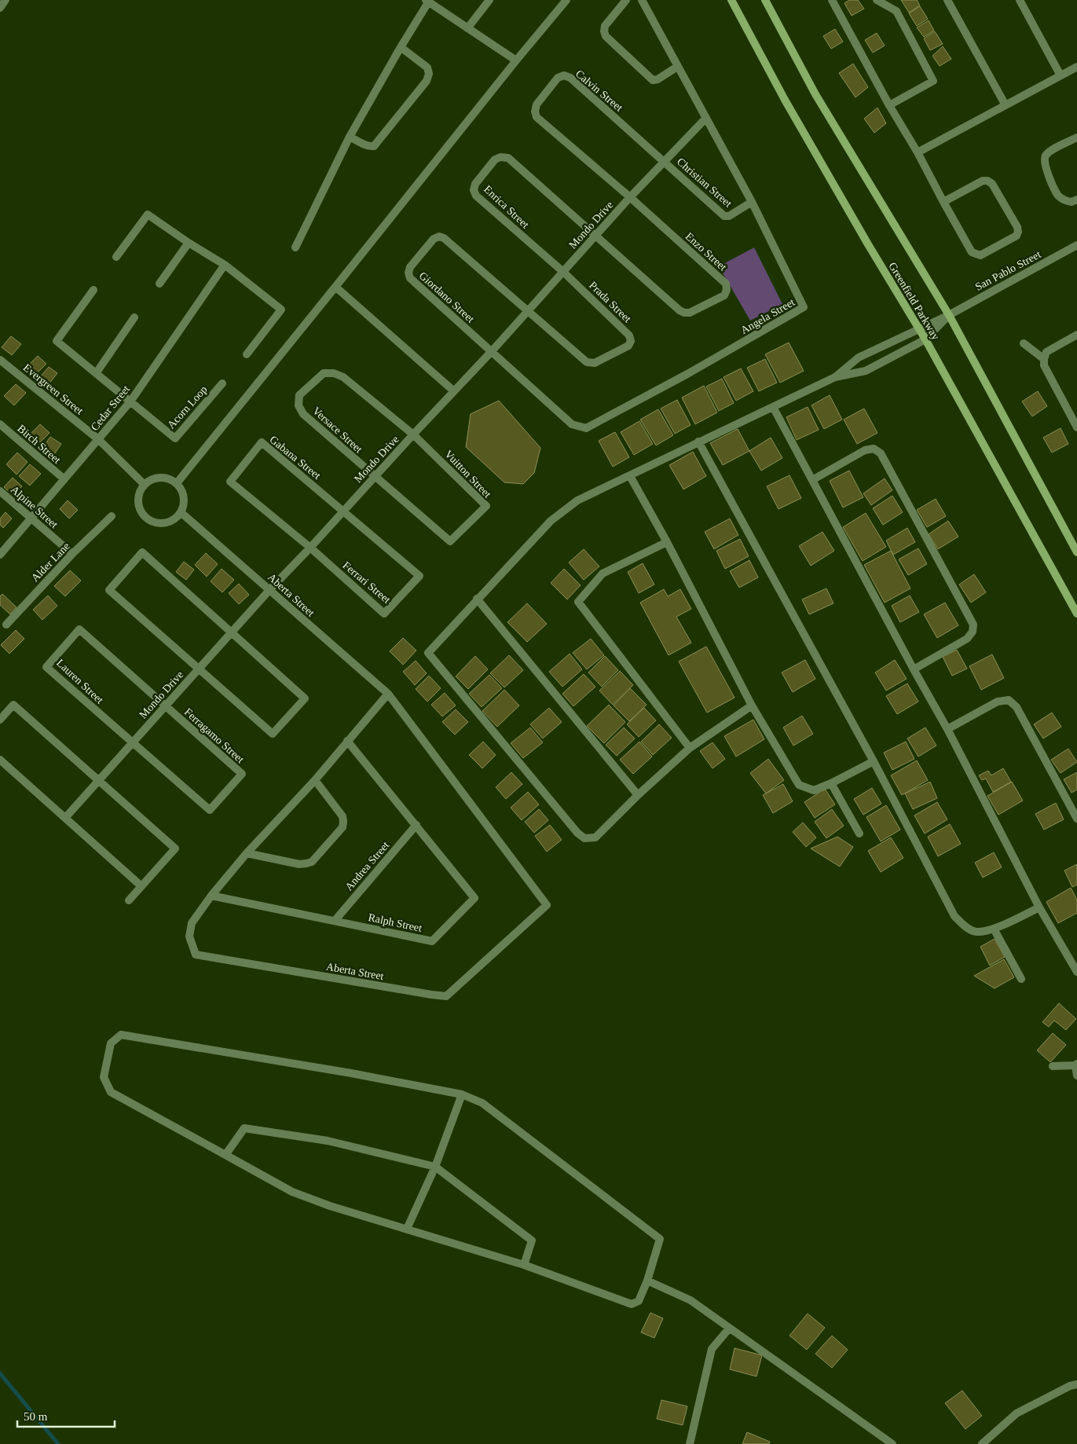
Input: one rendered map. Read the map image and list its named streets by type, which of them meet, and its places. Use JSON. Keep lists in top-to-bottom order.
{
  "streets": {
    "main road": ["Greenfield Parkway"],
    "street": [
      "Calvin Street",
      "Christian Street",
      "Enrica Street",
      "Mondo Drive",
      "Enzo Street",
      "San Pablo Street",
      "Giordano Street",
      "Prada Street",
      "Angela Street",
      "Evergreen Street",
      "Acorn Loop",
      "Cedar Street",
      "Versace Street",
      "Birch Street",
      "Gabana Street",
      "Vuitton Street",
      "Alpine Street",
      "Alder Lane",
      "Ferrari Street",
      "Aberta Street",
      "Lauren Street",
      "Ferragamo Street",
      "Andrea Street",
      "Ralph Street"
    ]
  },
  "crossings": [
    ["Calvin Street", "Christian Street"],
    ["Calvin Street", "Mondo Drive"],
    ["Calvin Street", "Enzo Street"],
    ["Christian Street", "Mondo Drive"],
    ["Christian Street", "Angela Street"],
    ["Enrica Street", "Mondo Drive"],
    ["Enrica Street", "Enzo Street"],
    ["Enrica Street", "Prada Street"],
    ["Mondo Drive", "Enzo Street"],
    ["Mondo Drive", "Giordano Street"],
    ["Mondo Drive", "Prada Street"],
    ["Mondo Drive", "Angela Street"],
    ["Mondo Drive", "Versace Street"],
    ["Mondo Drive", "Gabana Street"],
    ["Mondo Drive", "Vuitton Street"],
    ["Mondo Drive", "Ferrari Street"],
    ["Mondo Drive", "Aberta Street"],
    ["Mondo Drive", "Lauren Street"],
    ["Mondo Drive", "Ferragamo Street"],
    ["San Pablo Street", "Greenfield Parkway"],
    ["Giordano Street", "Prada Street"],
    ["Giordano Street", "Angela Street"],
    ["Evergreen Street", "Cedar Street"],
    ["Evergreen Street", "Aberta Street"],
    ["Acorn Loop", "Cedar Street"],
    ["Cedar Street", "Birch Street"],
    ["Cedar Street", "Alpine Street"],
    ["Versace Street", "Vuitton Street"],
    ["Gabana Street", "Ferrari Street"],
    ["Alpine Street", "Alder Lane"],
    ["Aberta Street", "Ralph Street"],
    ["Lauren Street", "Ferragamo Street"],
    ["Andrea Street", "Ralph Street"]
  ],
  "scale_bar": "50 m"
}
